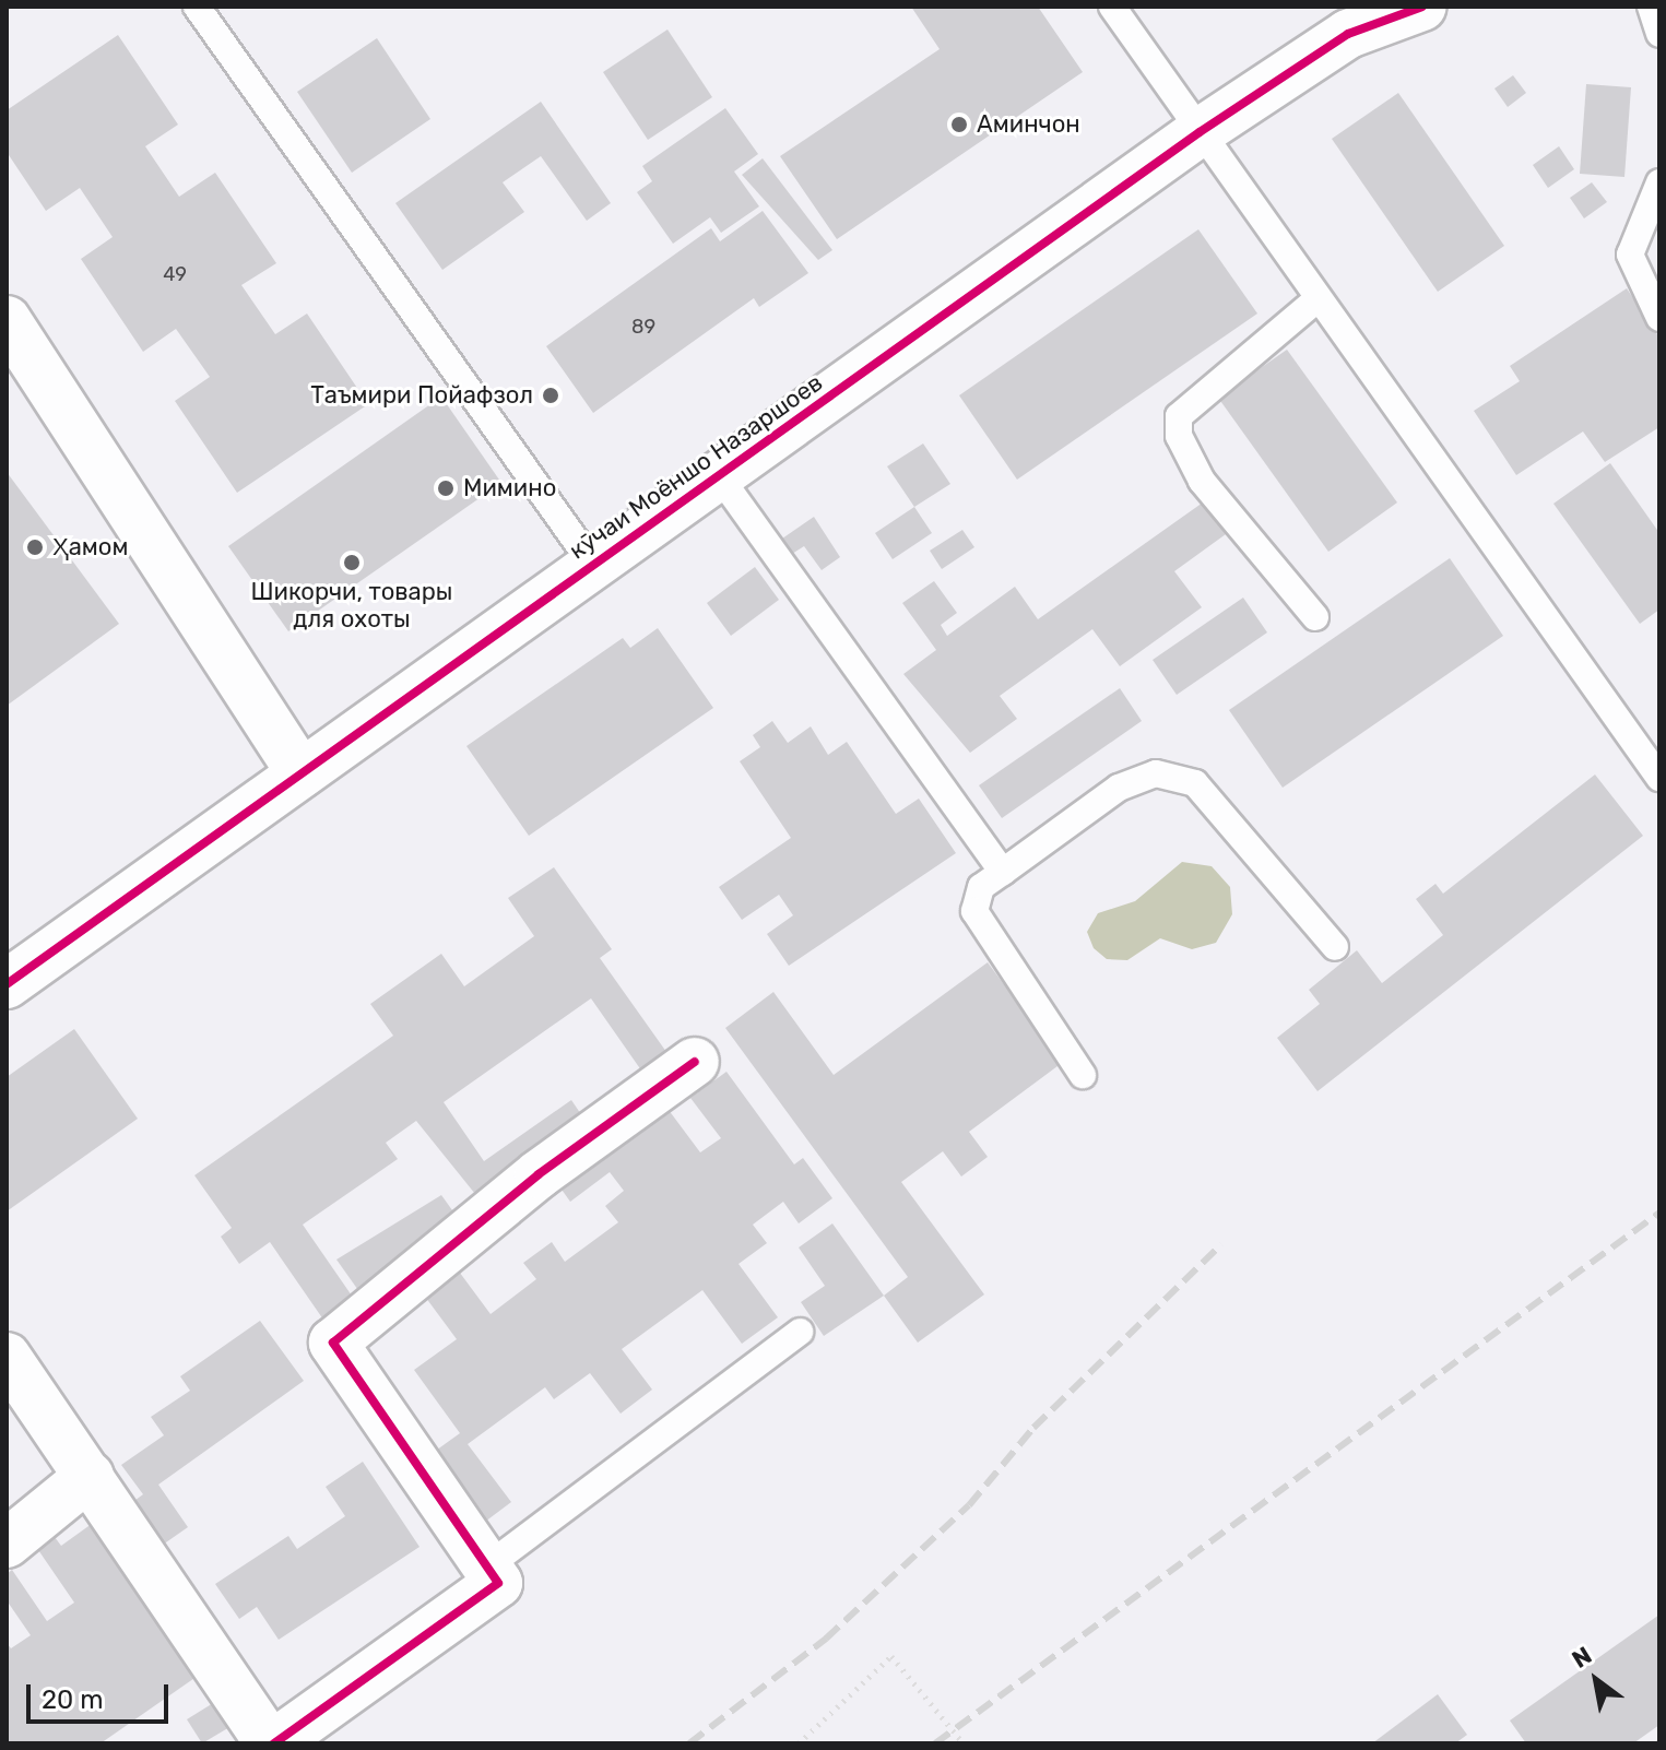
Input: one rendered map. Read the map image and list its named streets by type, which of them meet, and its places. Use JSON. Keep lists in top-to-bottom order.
{
  "streets": {
    "street": ["кӯчаи Моёншо Назаршоев"]
  },
  "places": [
    "Аминчон",
    "Таъмири Пойафзол",
    "Мимино",
    "Ҳамом",
    "Шикорчи, товары для охоты"
  ],
  "house_numbers": ["49", "89"],
  "scale_bar": "20 m",
  "north": "top left"
}
